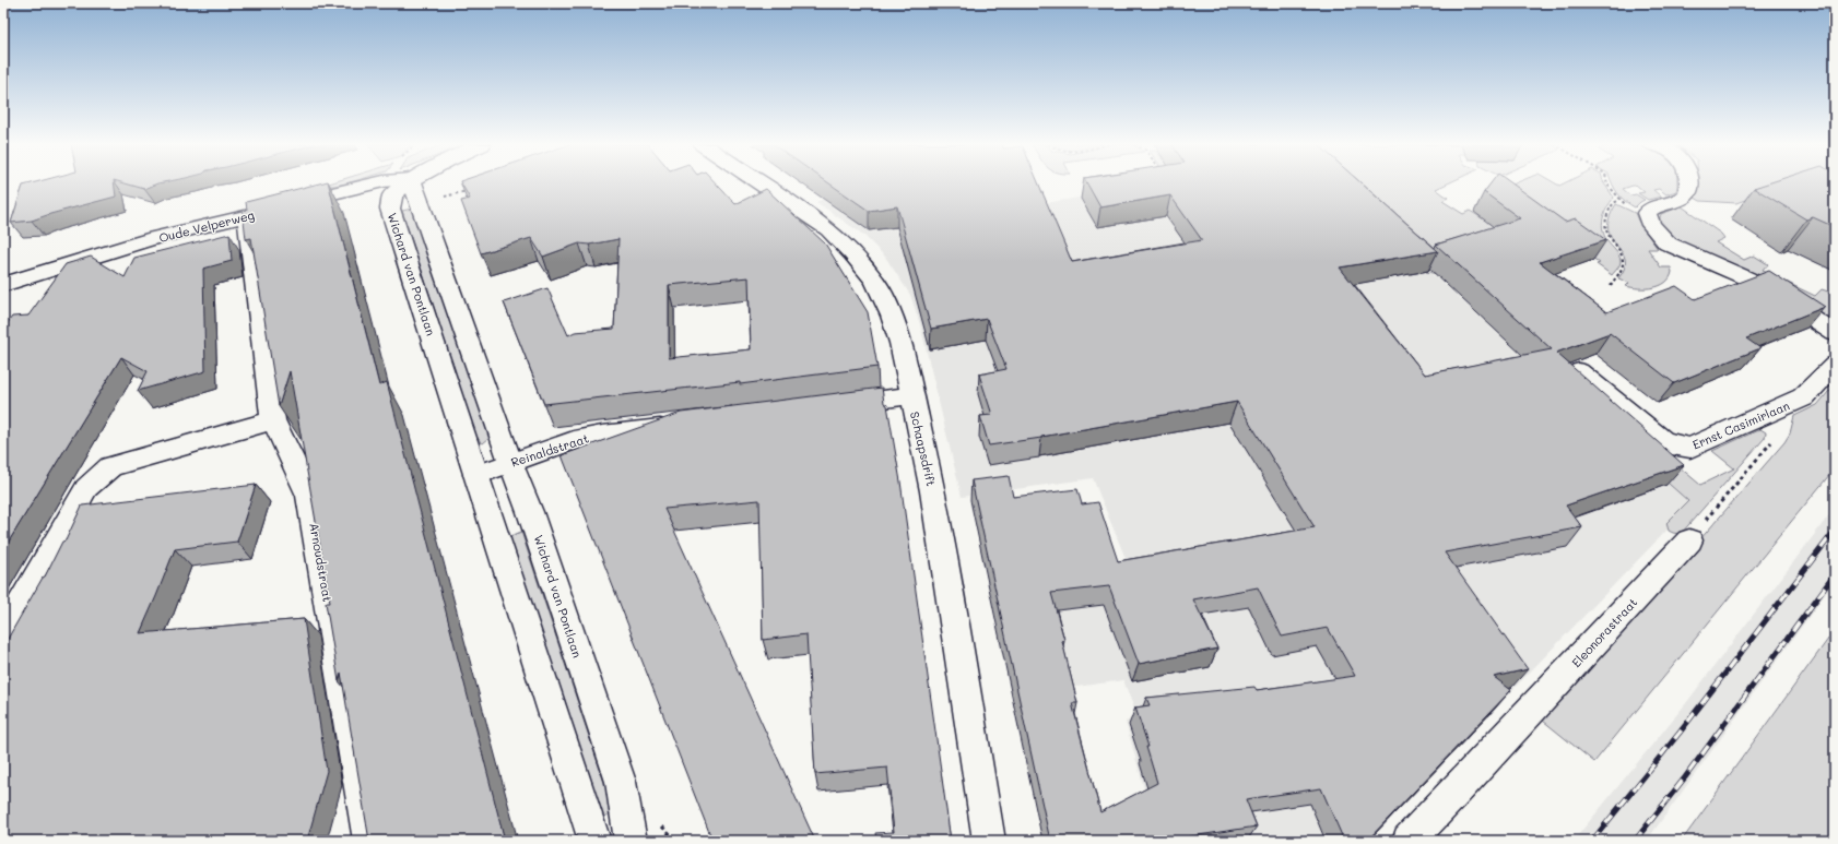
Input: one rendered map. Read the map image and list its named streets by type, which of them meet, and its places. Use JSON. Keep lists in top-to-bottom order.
{
  "streets": {
    "street": [
      "Oude Velperweg",
      "Wichard van Pontlaan",
      "Ernst Casimirlaan",
      "Schaapsdrift",
      "Reinaldstraat",
      "Arnoudstraat",
      "Eleonorastraat"
    ]
  },
  "crossings": [
    ["Oude Velperweg", "Arnoudstraat"],
    ["Wichard van Pontlaan", "Reinaldstraat"]
  ]
}
